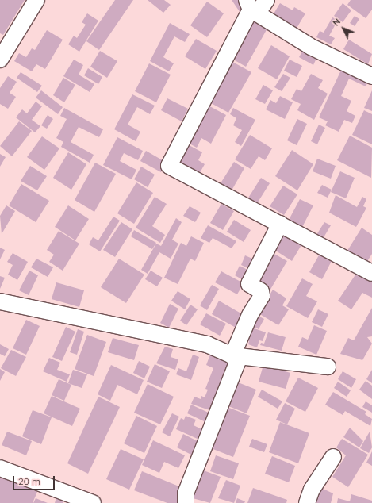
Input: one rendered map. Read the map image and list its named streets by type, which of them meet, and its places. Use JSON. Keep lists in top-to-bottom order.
{
  "scale_bar": "20 m",
  "north": "top left"
}
